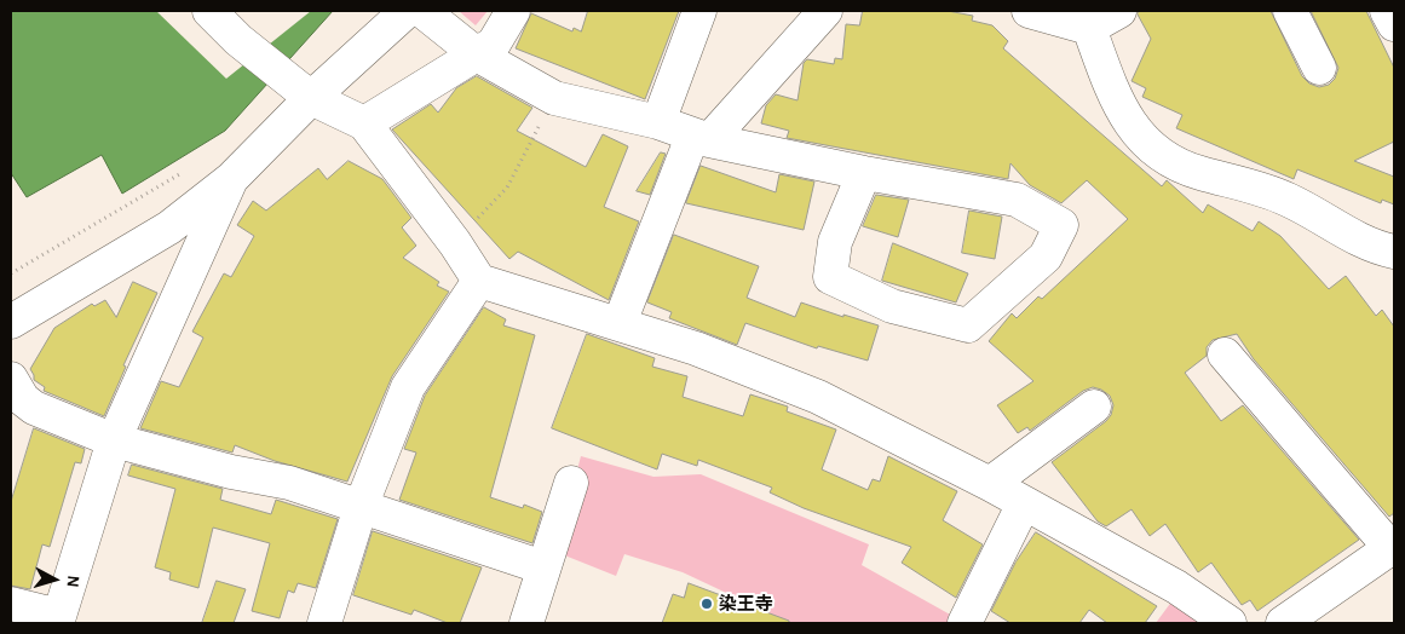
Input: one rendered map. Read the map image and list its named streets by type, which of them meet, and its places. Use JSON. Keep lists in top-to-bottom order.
{
  "places": ["染王寺"],
  "north": "right"
}
